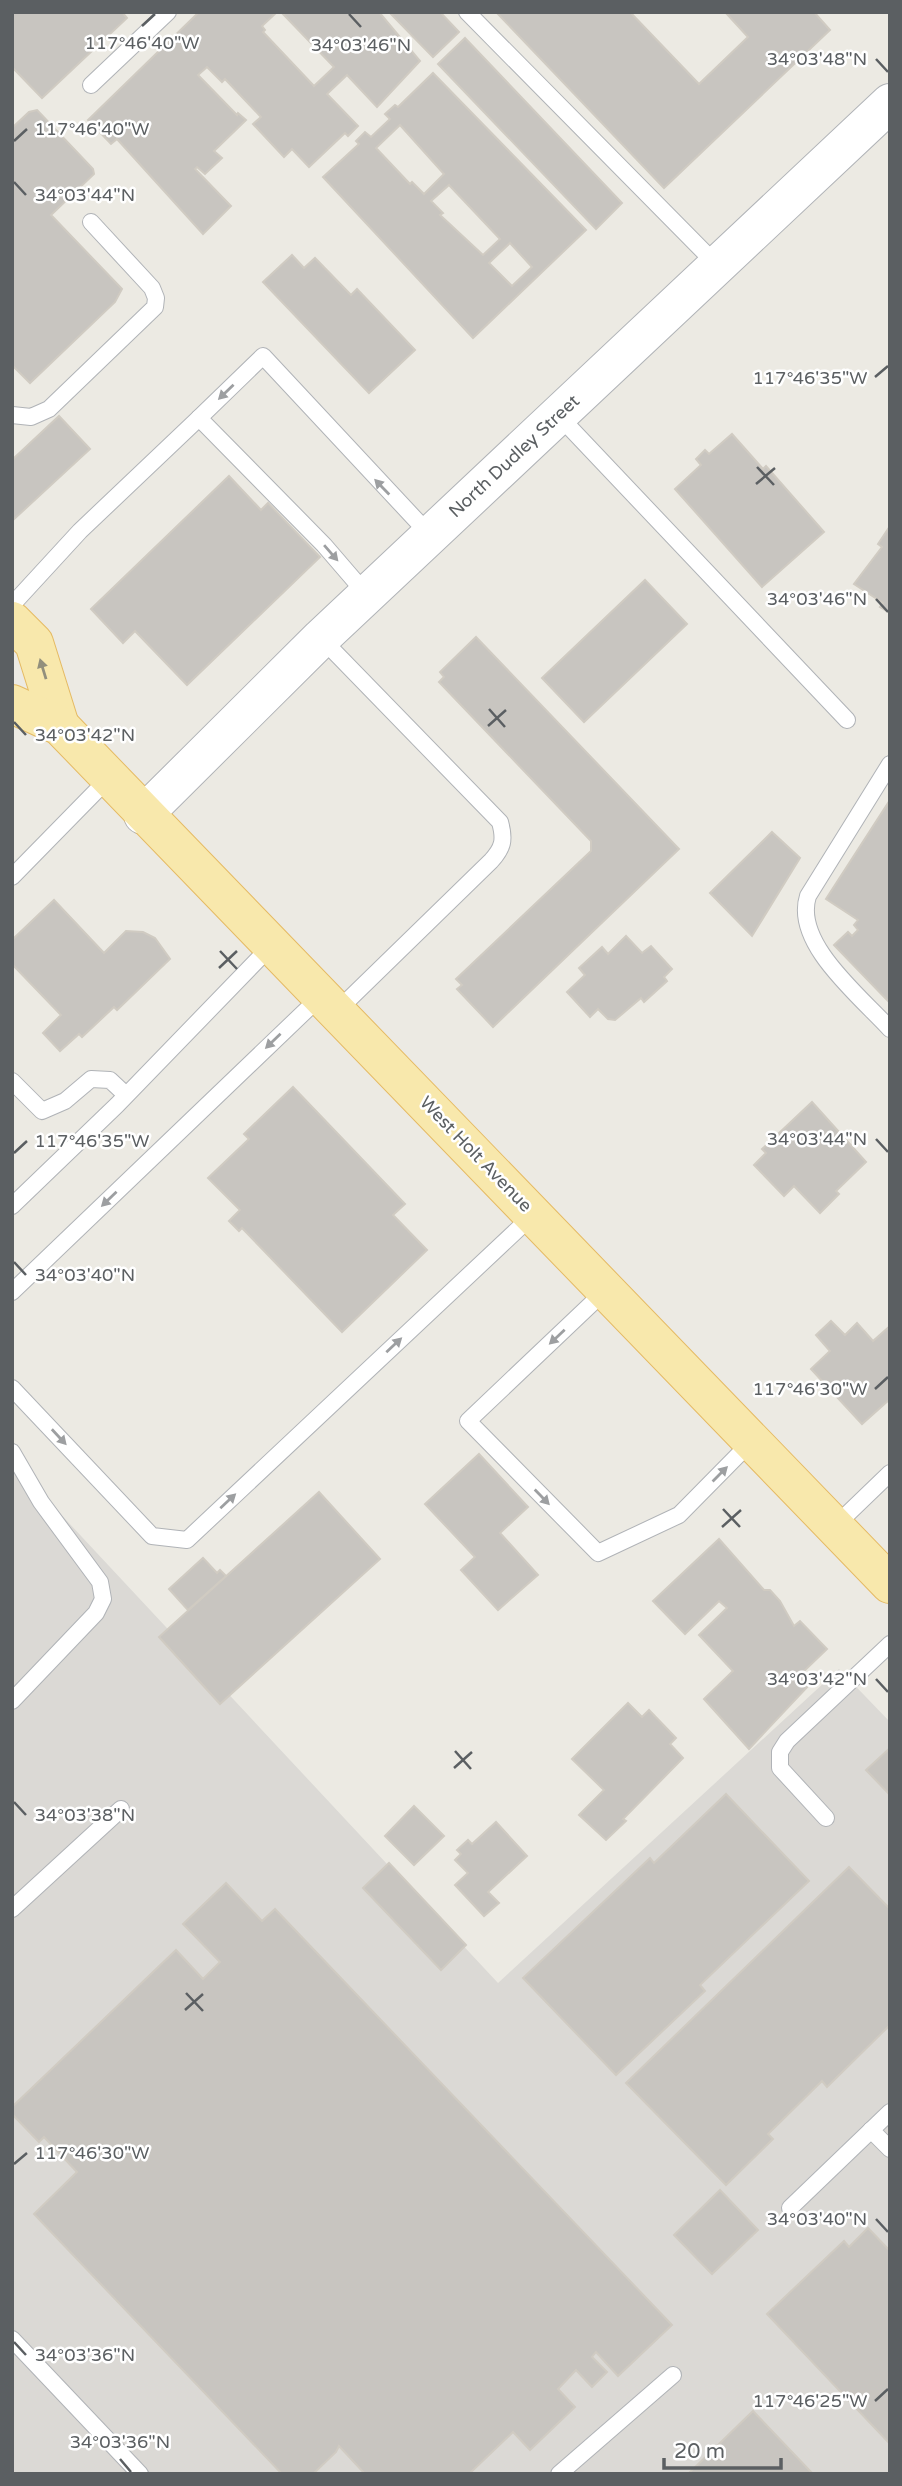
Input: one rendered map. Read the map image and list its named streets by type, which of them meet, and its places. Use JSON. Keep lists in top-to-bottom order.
{
  "streets": {
    "main road": ["West Holt Avenue"],
    "street": ["North Dudley Street"]
  },
  "crossings": [
    ["North Dudley Street", "West Holt Avenue"]
  ],
  "scale_bar": "20 m",
  "coordinates": [
    "117°46'40\"W",
    "34°03'46\"N",
    "34°03'48\"N",
    "34°03'44\"N",
    "117°46'35\"W",
    "34°03'42\"N",
    "34°03'40\"N",
    "117°46'30\"W",
    "34°03'38\"N",
    "34°03'36\"N",
    "117°46'25\"W"
  ]
}
